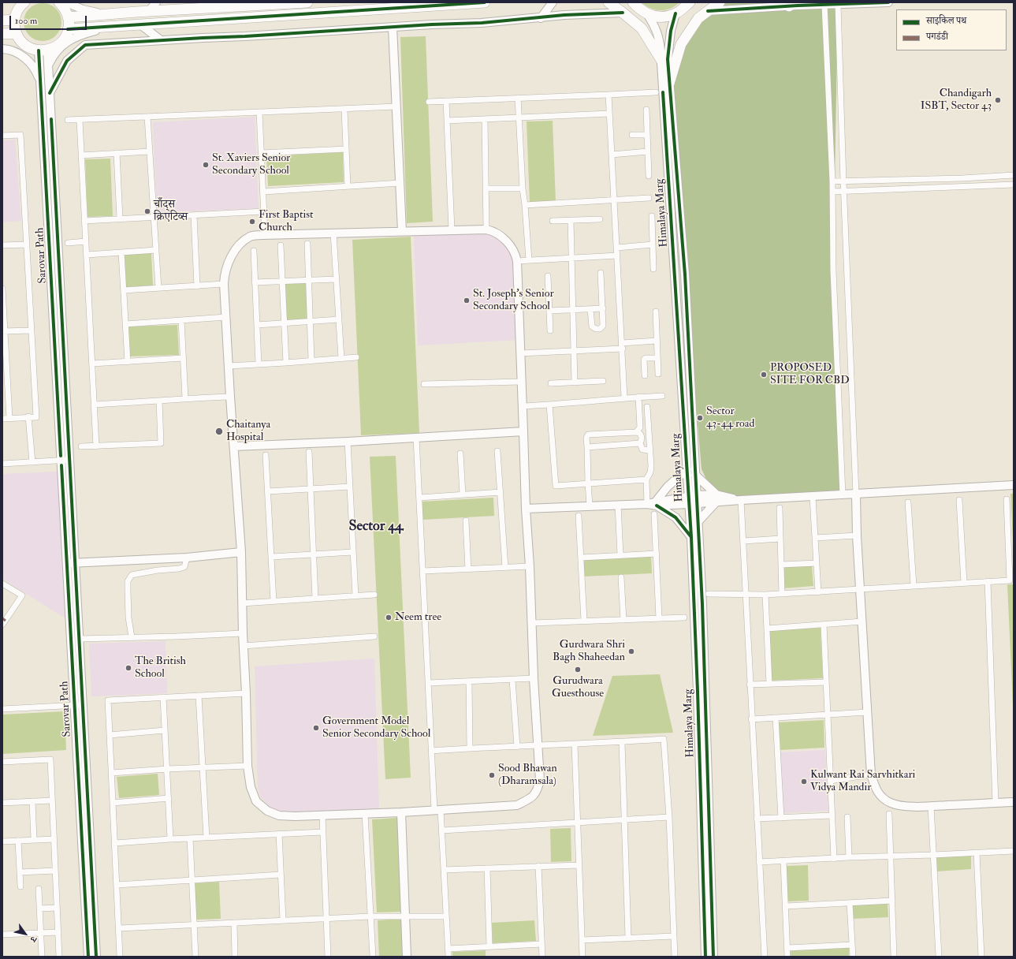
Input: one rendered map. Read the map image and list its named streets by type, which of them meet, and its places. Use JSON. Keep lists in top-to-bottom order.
{
  "streets": {
    "street": ["Himalaya Marg", "Sarovar Path"]
  },
  "districts": ["Sector 44"],
  "places": [
    "Chandigarh ISBT, Sector 43",
    "St. Xaviers Senior Secondary School",
    "चाँद्स क्रिएटिव्स",
    "First Baptist Church",
    "St. Joseph’s Senior Secondary School",
    "PROPOSED SITE FOR CBD",
    "Sector 43-44 road",
    "Chaitanya Hospital",
    "Neem tree",
    "Gurdwara Shri Bagh Shaheedan",
    "The British School",
    "Gurudwara Guesthouse",
    "Government Model Senior Secondary School",
    "Sood Bhawan (Dharamsala)",
    "Kulwant Rai Sarvhitkari Vidya Mandir"
  ],
  "legend": ["साइकिल पथ", "पगडंडी"],
  "scale_bar": "100 m",
  "north": "bottom right"
}
